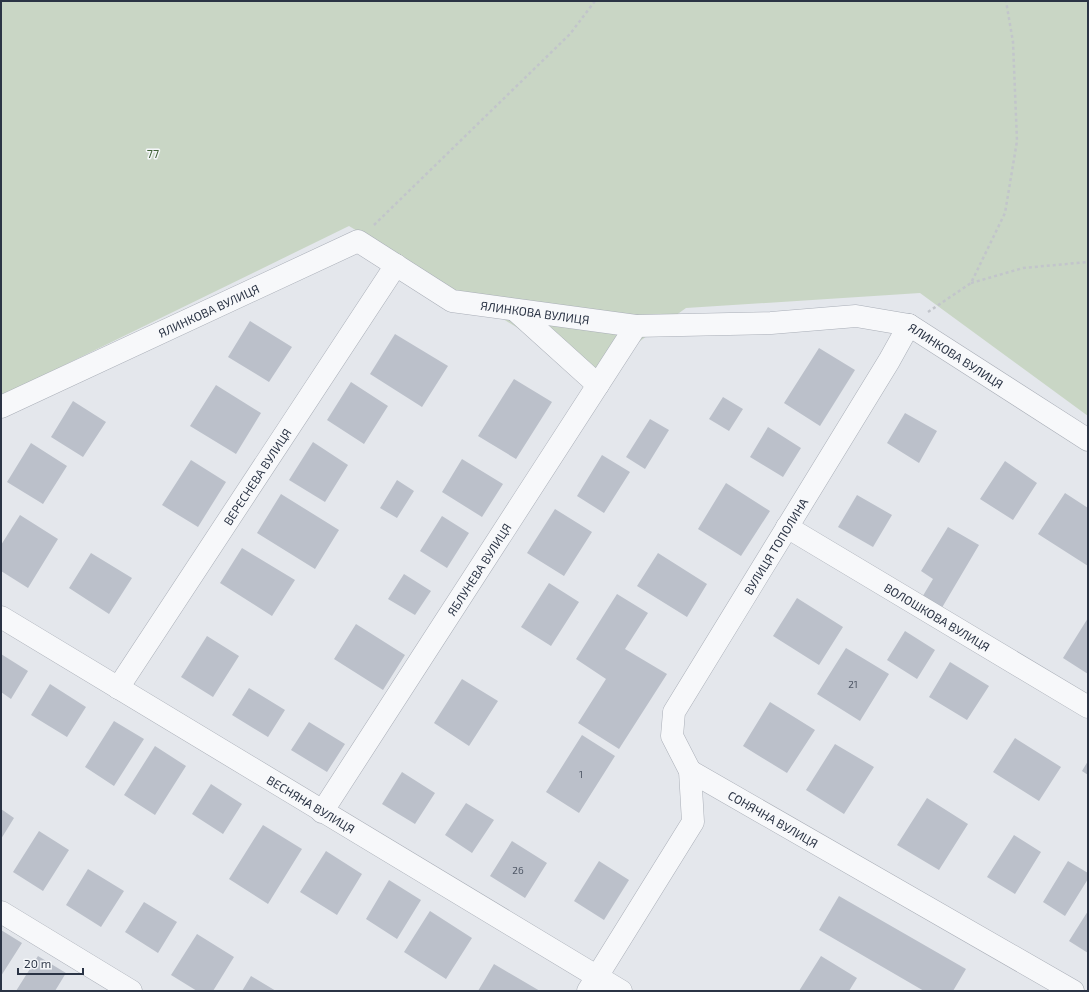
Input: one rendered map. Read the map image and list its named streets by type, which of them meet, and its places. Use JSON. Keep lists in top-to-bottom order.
{
  "streets": {
    "street": [
      "ЯЛИНКОВА ВУЛИЦЯ",
      "ВЕРЕСНЕВА ВУЛИЦЯ",
      "ВУЛИЦЯ ТОПОЛИНА",
      "ЯБЛУНЕВА ВУЛИЦЯ",
      "ВОЛОШКОВА ВУЛИЦЯ",
      "ВЕСНЯНА ВУЛИЦЯ",
      "СОНЯЧНА ВУЛИЦЯ"
    ]
  },
  "crossings": [
    ["ЯЛИНКОВА ВУЛИЦЯ", "ВЕРЕСНЕВА ВУЛИЦЯ"],
    ["ЯЛИНКОВА ВУЛИЦЯ", "ВУЛИЦЯ ТОПОЛИНА"],
    ["ЯЛИНКОВА ВУЛИЦЯ", "ЯБЛУНЕВА ВУЛИЦЯ"],
    ["ВЕРЕСНЕВА ВУЛИЦЯ", "ВЕСНЯНА ВУЛИЦЯ"],
    ["ВУЛИЦЯ ТОПОЛИНА", "ВОЛОШКОВА ВУЛИЦЯ"],
    ["ВУЛИЦЯ ТОПОЛИНА", "СОНЯЧНА ВУЛИЦЯ"],
    ["ЯБЛУНЕВА ВУЛИЦЯ", "ВЕСНЯНА ВУЛИЦЯ"]
  ],
  "parks": ["77"],
  "house_numbers": ["21", "1", "26"],
  "scale_bar": "20 m"
}
